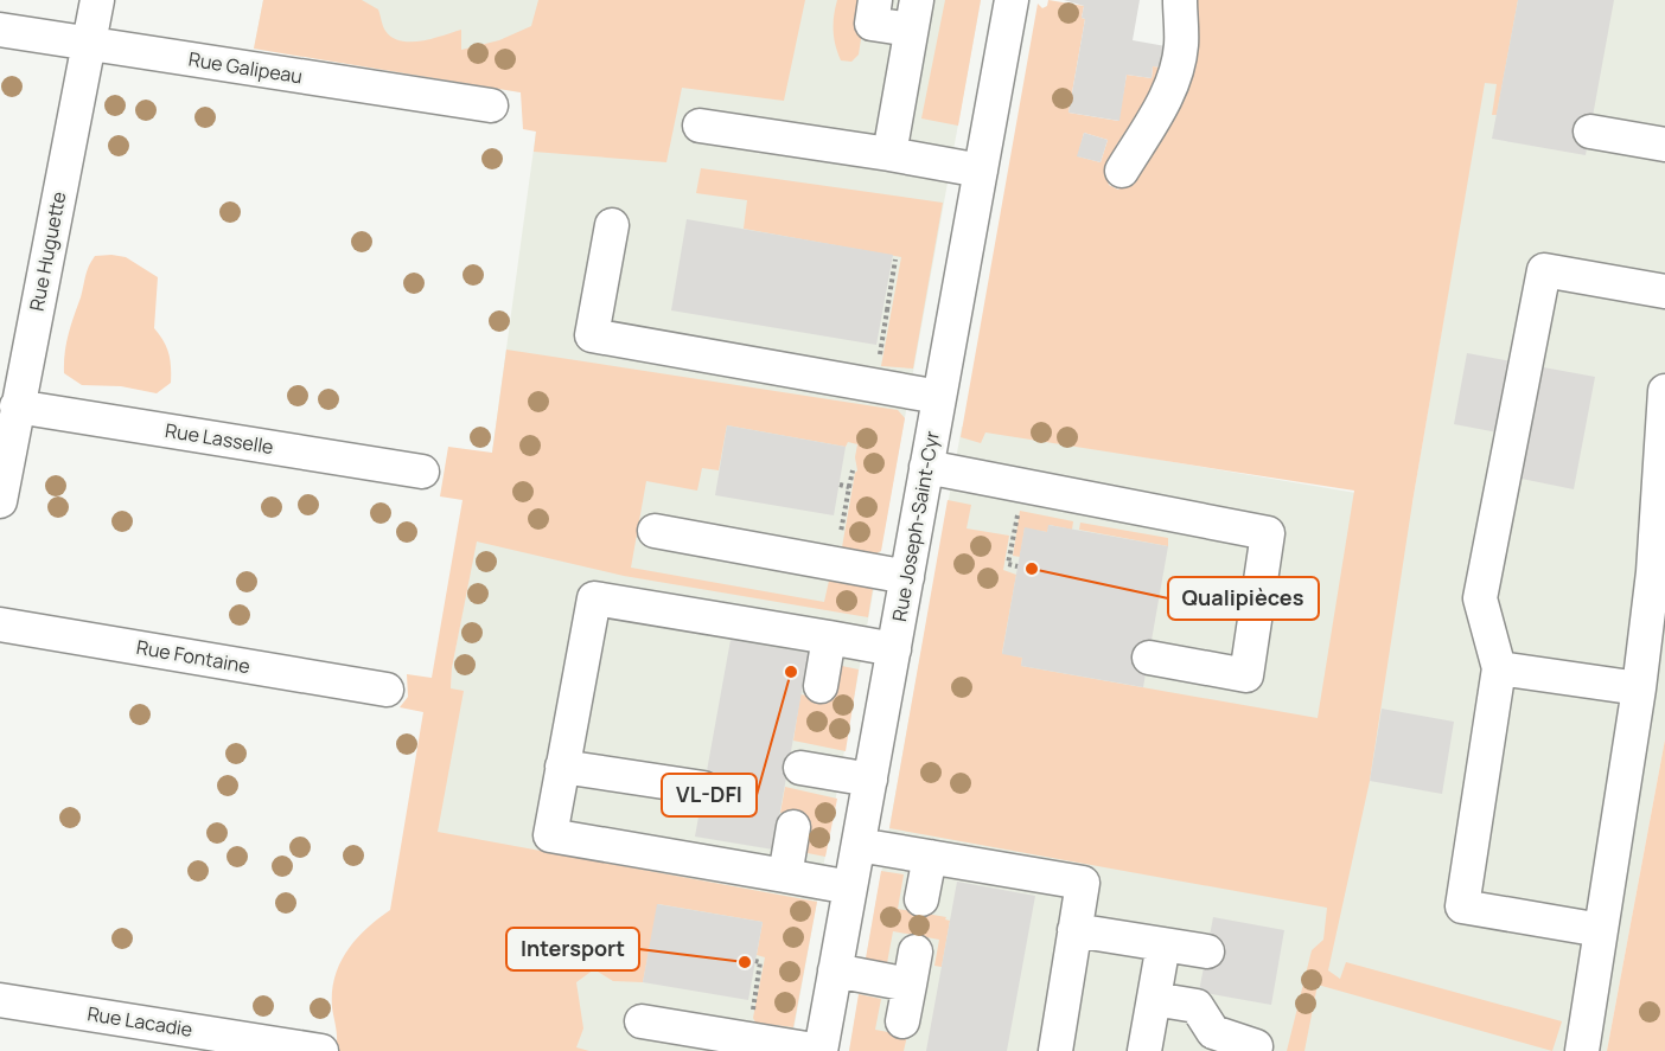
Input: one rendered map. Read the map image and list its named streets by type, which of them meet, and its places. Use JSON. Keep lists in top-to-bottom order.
{
  "streets": {
    "street": [
      "Rue Galipeau",
      "Rue Huguette",
      "Rue Lasselle",
      "Rue Joseph-Saint-Cyr",
      "Rue Fontaine",
      "Rue Lacadie"
    ]
  },
  "crossings": [
    ["Rue Galipeau", "Rue Huguette"],
    ["Rue Huguette", "Rue Lasselle"]
  ],
  "places": ["Qualipièces", "VL-DFI", "Intersport"]
}
